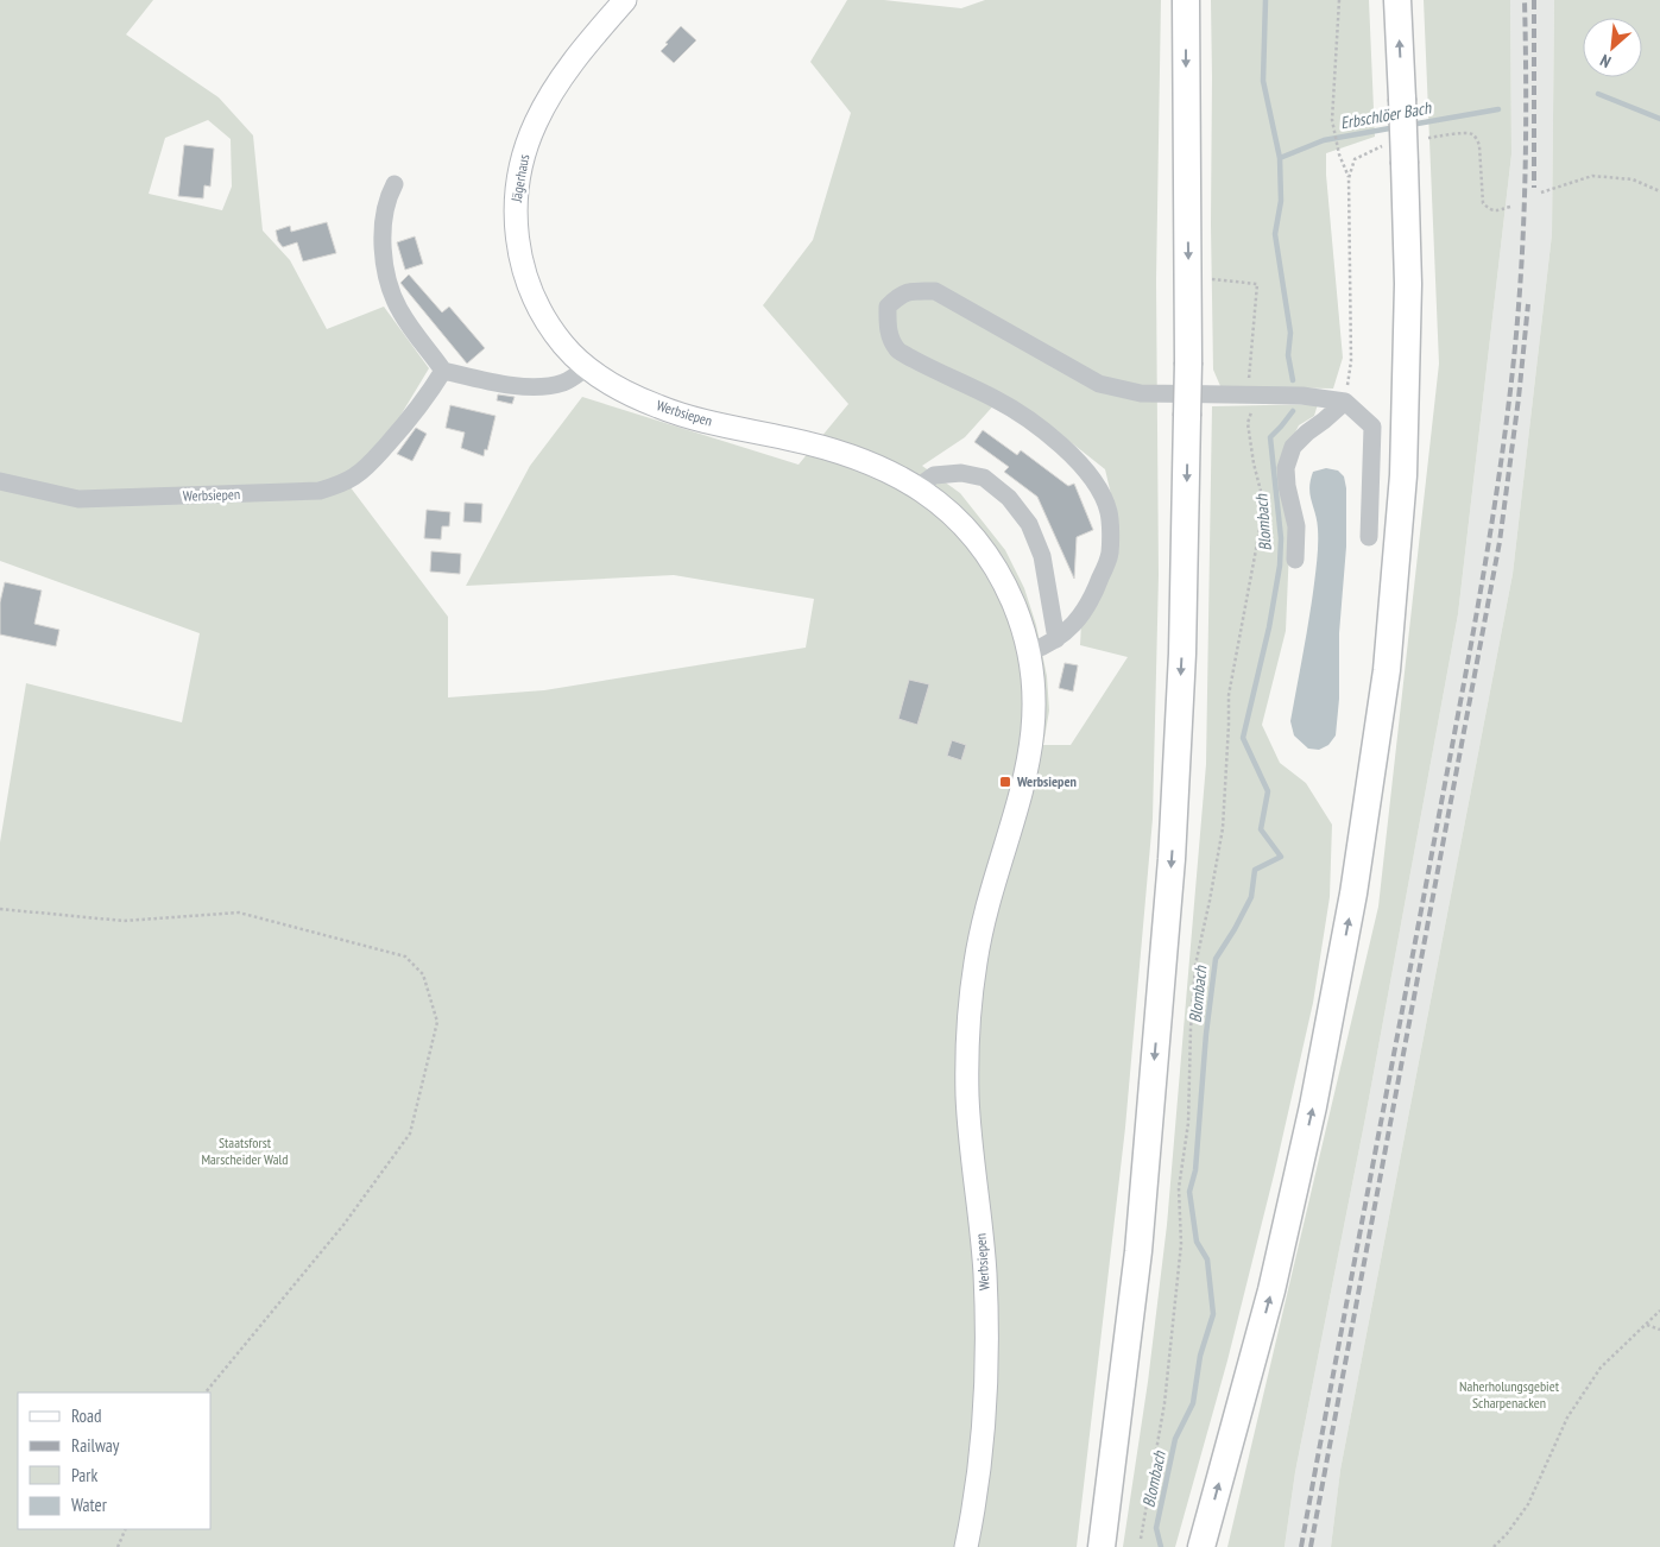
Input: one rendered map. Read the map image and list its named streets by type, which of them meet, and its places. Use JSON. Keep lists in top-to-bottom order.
{
  "streets": {
    "main road": ["Jägerhaus", "Werbsiepen"]
  },
  "crossings": [
    ["Jägerhaus", "Werbsiepen"]
  ],
  "water": ["Erbschlöer Bach", "Blombach"],
  "parks": ["Staatsforst Marscheider Wald", "Naherholungsgebiet Scharpenacken"],
  "places": {
    "transit": ["Werbsiepen"]
  },
  "legend": [
    "Road",
    "Railway",
    "Park",
    "Water"
  ],
  "north": "bottom left"
}
